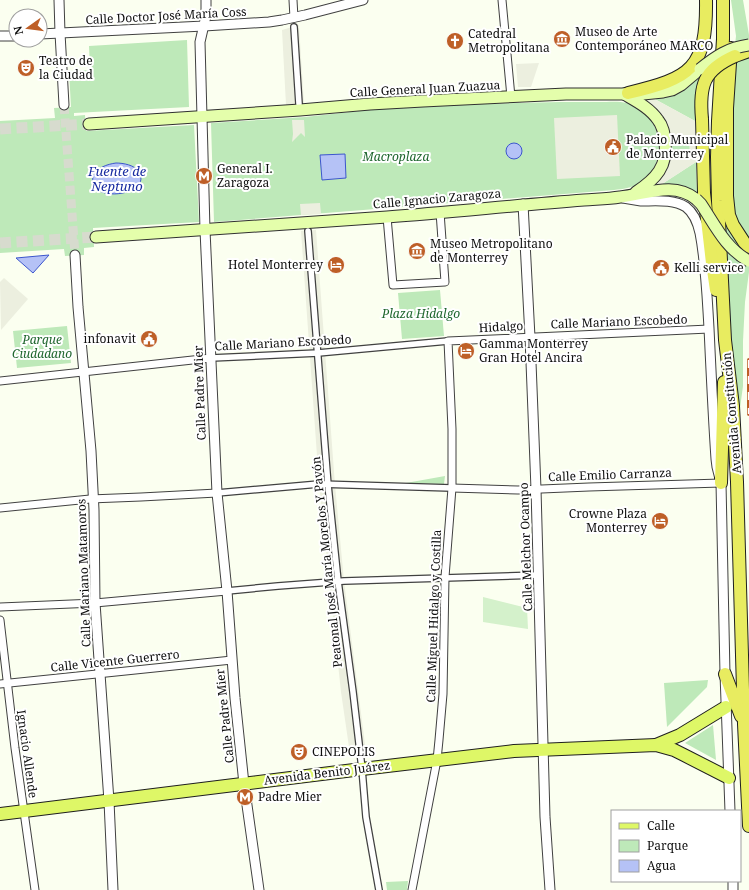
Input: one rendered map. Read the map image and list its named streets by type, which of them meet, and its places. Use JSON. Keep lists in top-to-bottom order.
{
  "streets": {
    "highway": ["Avenida Constitución"],
    "main road": ["Calle General Juan Zuazua", "Calle Ignacio Zaragoza", "Avenida Benito Juárez"],
    "street": [
      "Calle Doctor José María Coss",
      "Calle Mariano Escobedo",
      "Hidalgo",
      "Calle Padre Mier",
      "Calle Emilio Carranza",
      "Calle Melchor Ocampo",
      "Peatonal José María Morelos Y Pavón",
      "Calle Mariano Matamoros",
      "Calle Miguel Hidalgo y Costilla",
      "Calle Vicente Guerrero",
      "Ignacio Allende"
    ]
  },
  "crossings": [
    ["Calle Doctor José María Coss", "Calle Padre Mier"],
    ["Calle General Juan Zuazua", "Calle Padre Mier"],
    ["Calle Ignacio Zaragoza", "Calle Padre Mier"],
    ["Calle Ignacio Zaragoza", "Calle Melchor Ocampo"],
    ["Calle Mariano Escobedo", "Hidalgo"],
    ["Calle Mariano Escobedo", "Calle Padre Mier"],
    ["Calle Mariano Escobedo", "Calle Melchor Ocampo"],
    ["Calle Mariano Escobedo", "Peatonal José María Morelos Y Pavón"],
    ["Calle Mariano Escobedo", "Calle Mariano Matamoros"],
    ["Calle Mariano Escobedo", "Calle Miguel Hidalgo y Costilla"],
    ["Hidalgo", "Calle Melchor Ocampo"],
    ["Hidalgo", "Calle Miguel Hidalgo y Costilla"],
    ["Calle Padre Mier", "Calle Vicente Guerrero"],
    ["Calle Padre Mier", "Avenida Benito Juárez"],
    ["Calle Emilio Carranza", "Calle Melchor Ocampo"],
    ["Calle Emilio Carranza", "Calle Miguel Hidalgo y Costilla"],
    ["Calle Melchor Ocampo", "Avenida Benito Juárez"],
    ["Peatonal José María Morelos Y Pavón", "Avenida Benito Juárez"],
    ["Calle Mariano Matamoros", "Calle Vicente Guerrero"],
    ["Calle Mariano Matamoros", "Avenida Benito Juárez"],
    ["Calle Miguel Hidalgo y Costilla", "Avenida Benito Juárez"],
    ["Calle Vicente Guerrero", "Ignacio Allende"],
    ["Ignacio Allende", "Avenida Benito Juárez"]
  ],
  "water": ["Fuente de Neptuno"],
  "parks": ["Macroplaza", "Plaza Hidalgo", "Parque Ciudadano"],
  "places": {
    "museum": ["Museo de Arte Contemporáneo MARCO", "Museo Metropolitano de Monterrey"],
    "church": ["Catedral Metropolitana"],
    "theatre": ["Teatro de la Ciudad", "CINEPOLIS"],
    "public building": ["Palacio Municipal de Monterrey", "Kelli service", "infonavit"],
    "metro station": ["General I. Zaragoza", "Padre Mier"],
    "hotel": ["Hotel Monterrey", "Gamma Monterrey Gran Hotel Ancira", "Crowne Plaza Monterrey"]
  },
  "legend": ["Calle", "Parque", "Agua"],
  "north": "left"
}
